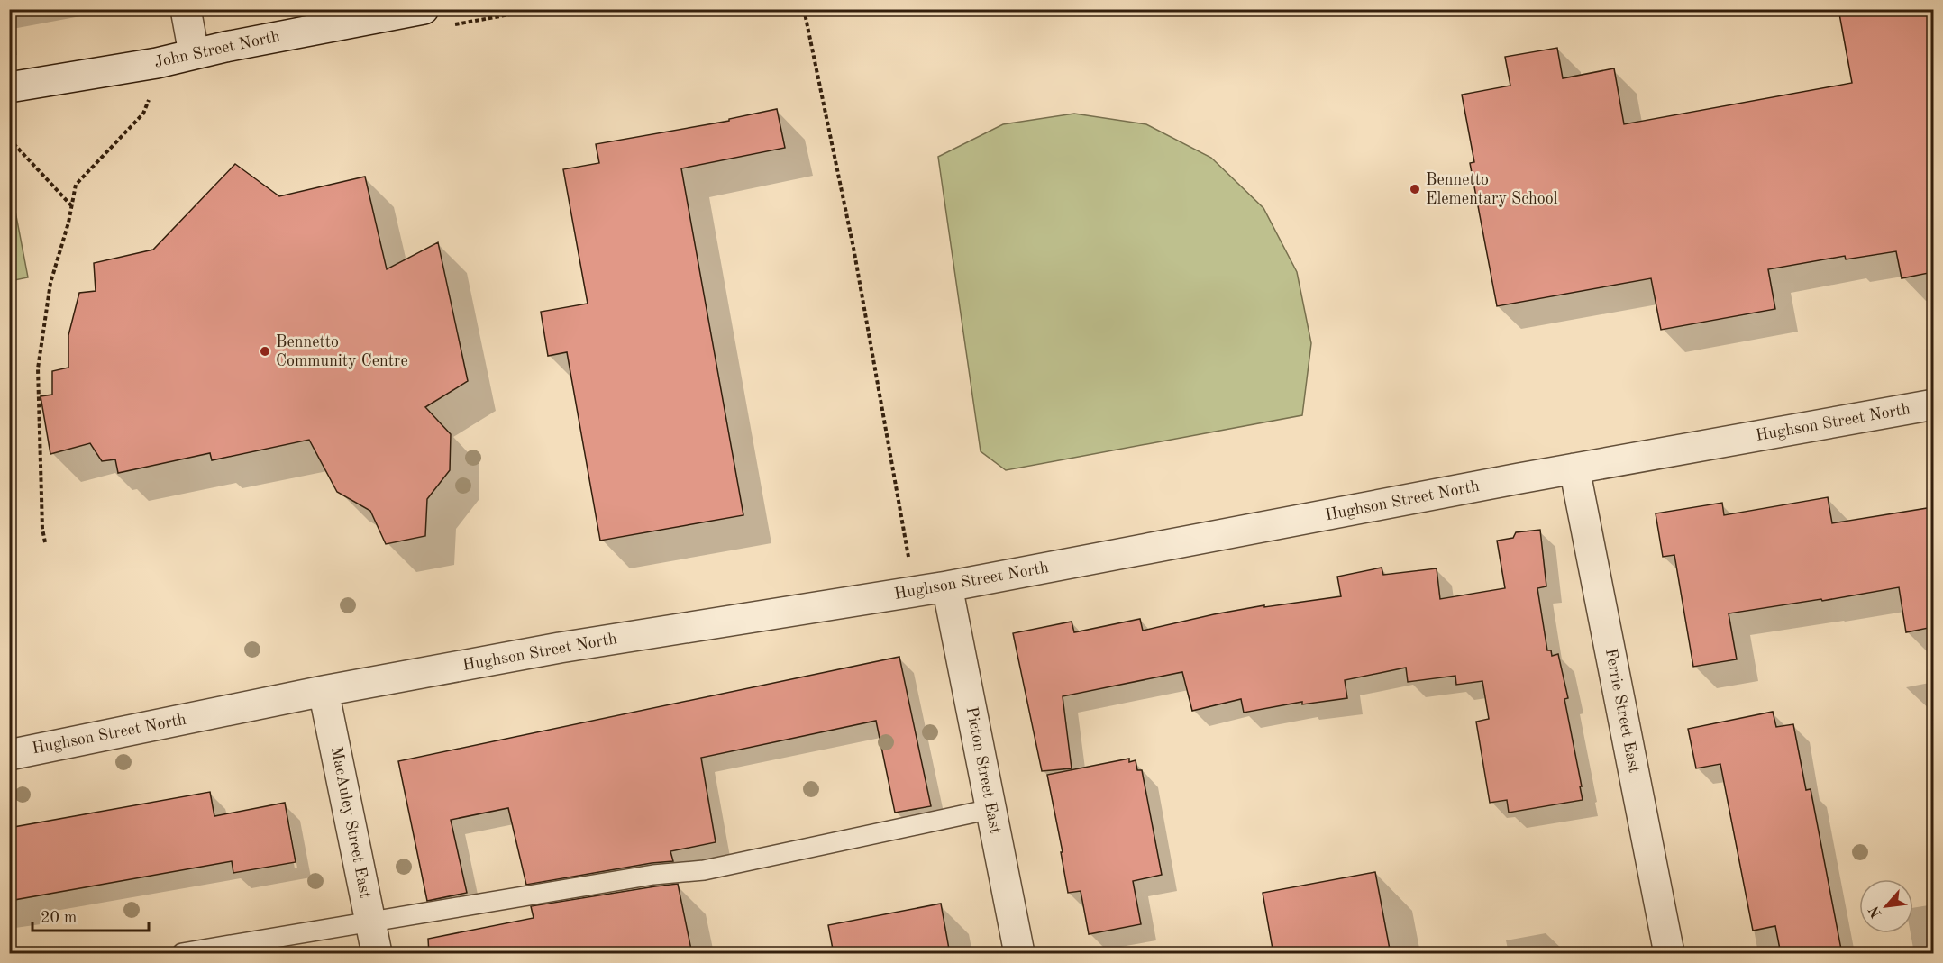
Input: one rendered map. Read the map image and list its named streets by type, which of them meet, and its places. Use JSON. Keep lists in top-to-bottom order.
{
  "streets": {
    "street": [
      "John Street North",
      "Hughson Street North",
      "Ferrie Street East",
      "Picton Street East",
      "MacAuley Street East"
    ]
  },
  "crossings": [
    ["Hughson Street North", "Ferrie Street East"],
    ["Hughson Street North", "Picton Street East"],
    ["Hughson Street North", "MacAuley Street East"]
  ],
  "places": ["Bennetto Elementary School", "Bennetto Community Centre"],
  "scale_bar": "20 m",
  "north": "bottom left"
}
